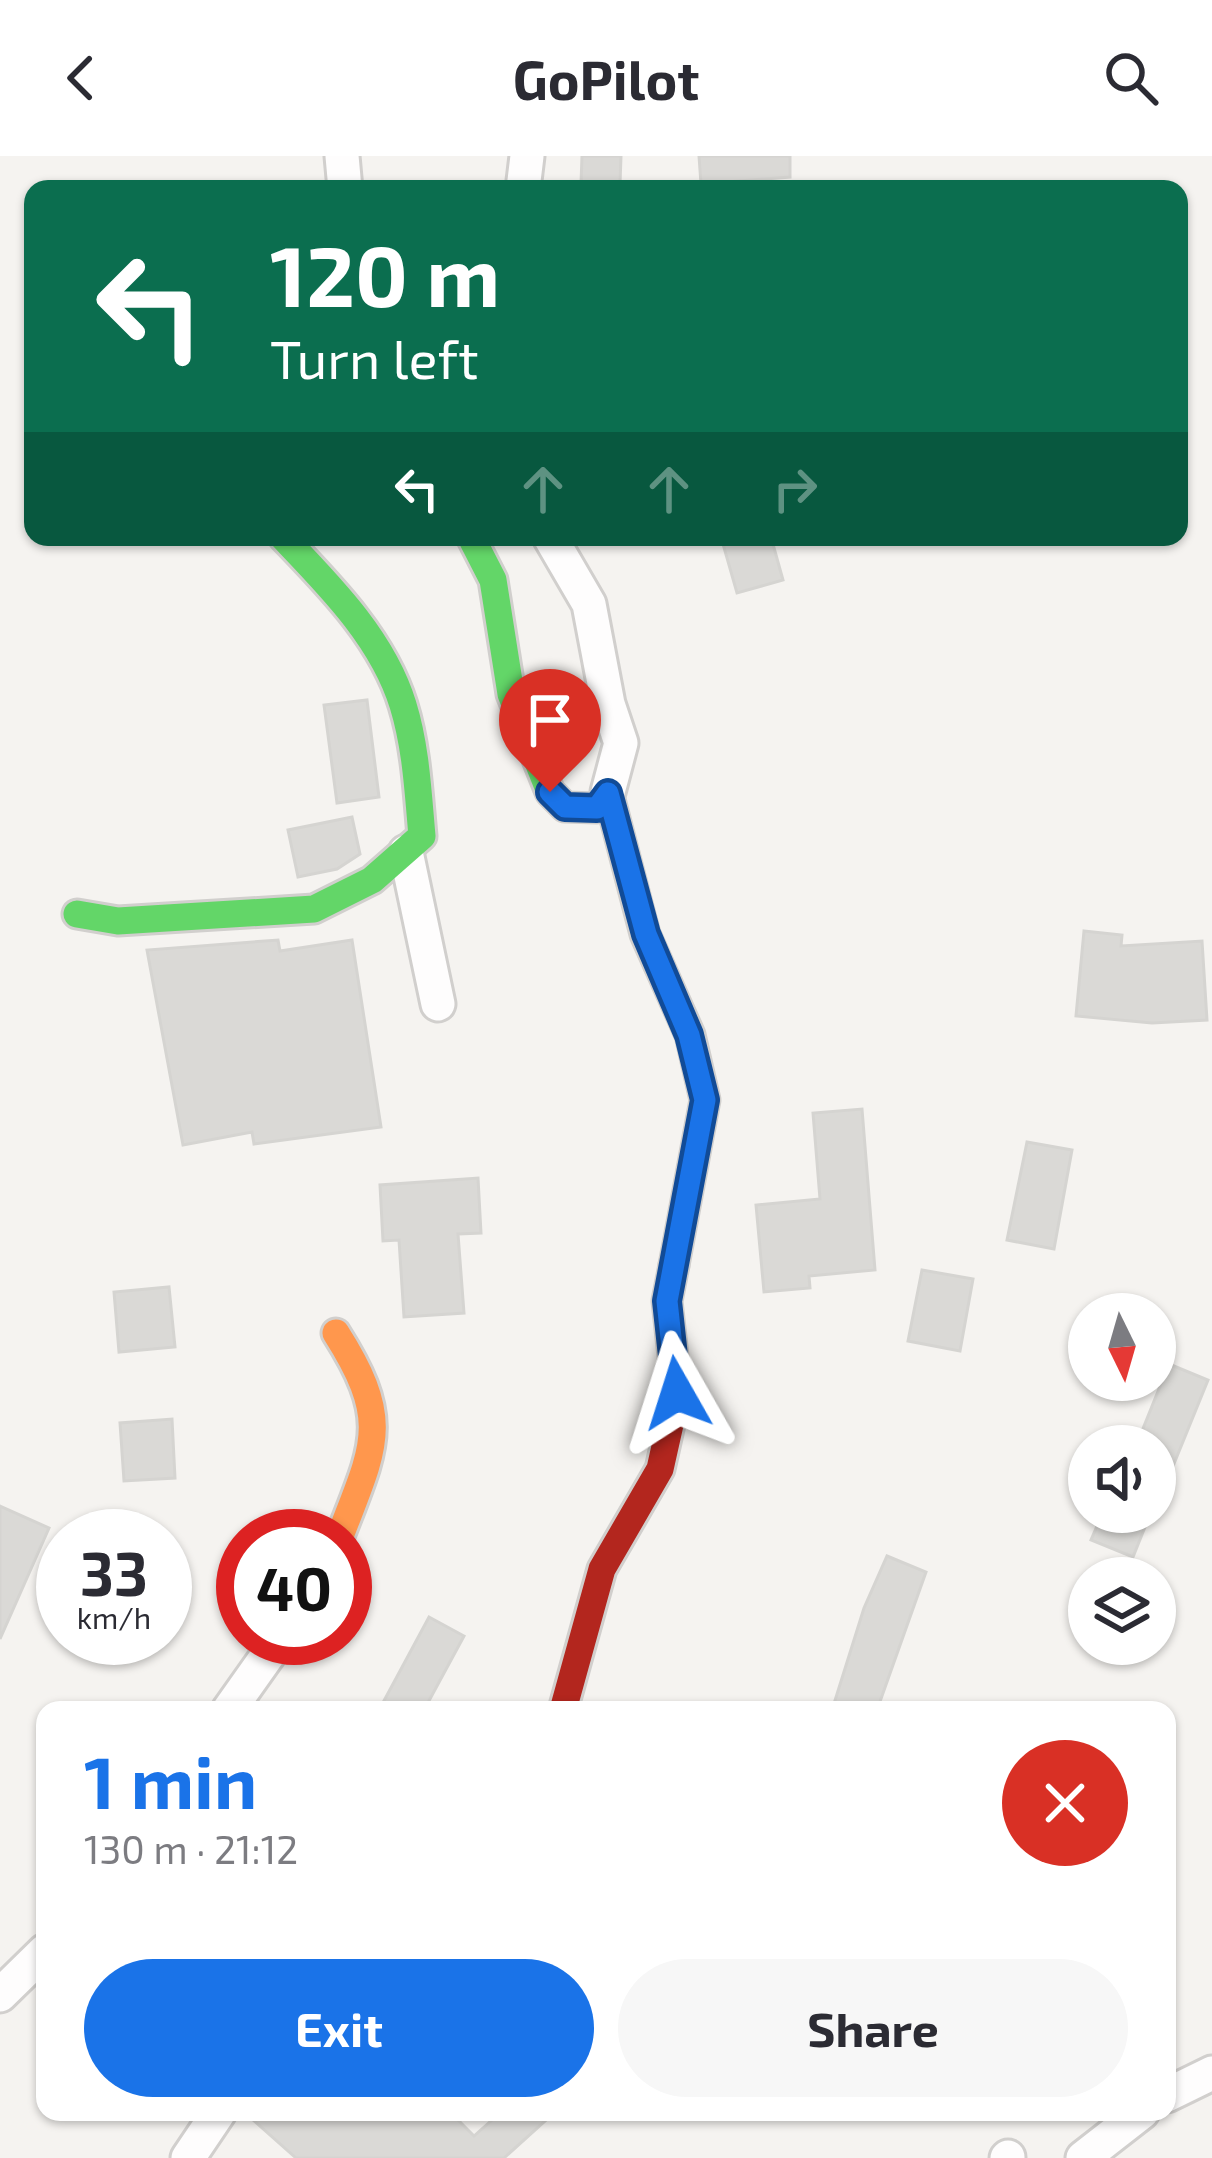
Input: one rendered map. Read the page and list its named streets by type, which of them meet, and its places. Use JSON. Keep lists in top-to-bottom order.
{
  "north": "bottom",
  "page": {
    "header": "GoPilot",
    "turn": ["120 m", "Turn left"],
    "speed": "33 km/h",
    "limit": "40",
    "heading": ["1 min", "130 m · 21:12"],
    "buttons": ["Exit", "Share"]
  }
}
